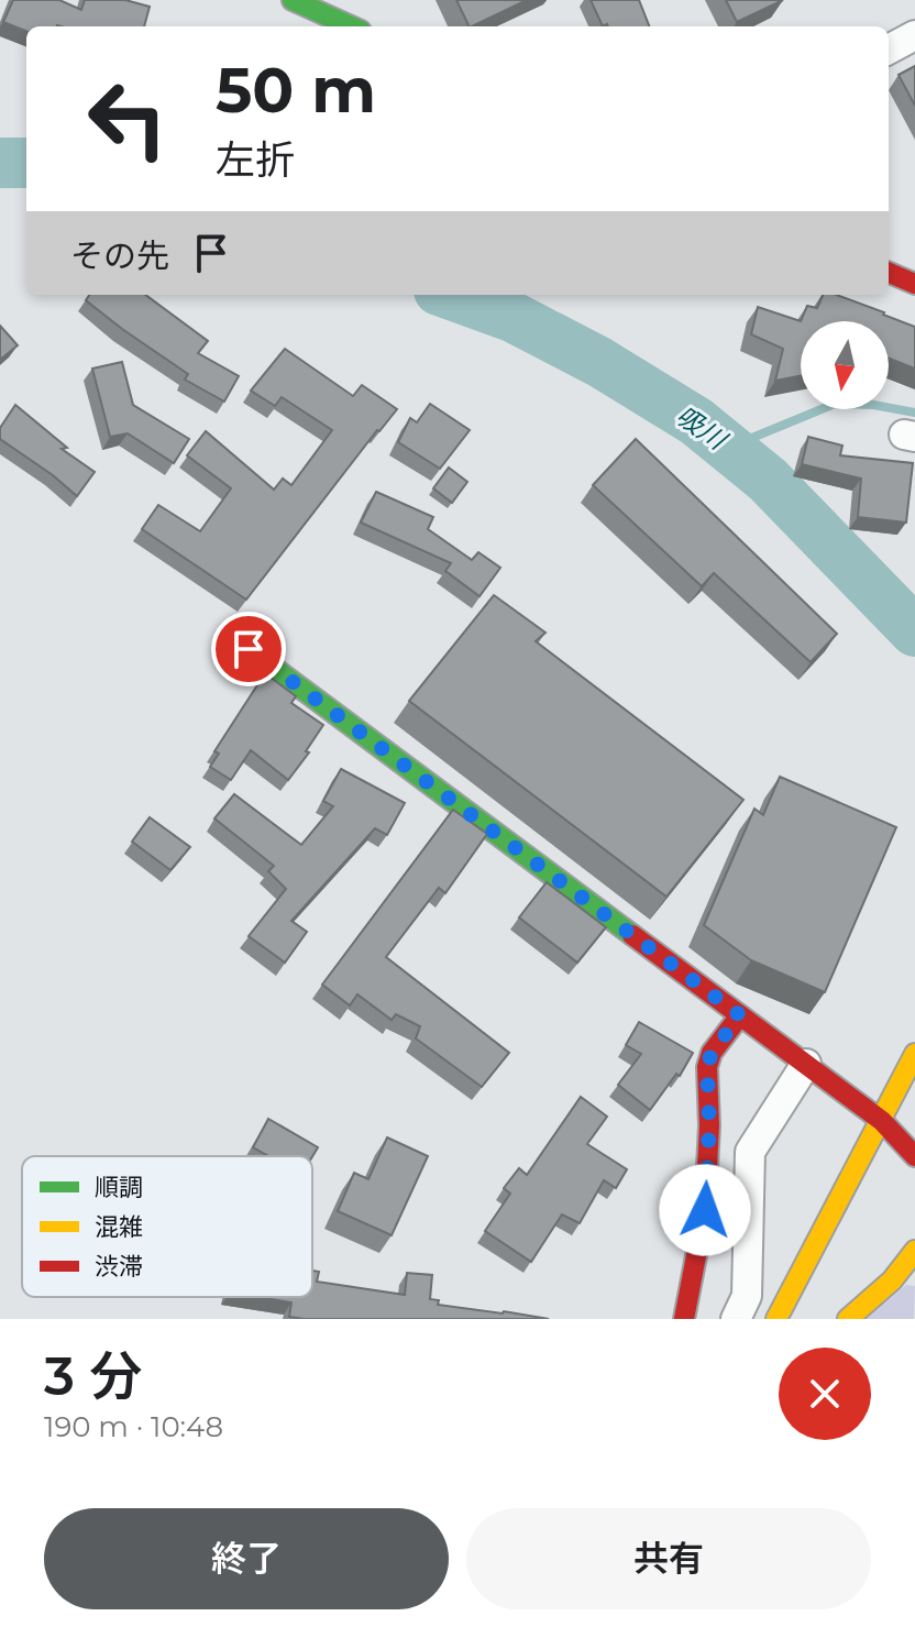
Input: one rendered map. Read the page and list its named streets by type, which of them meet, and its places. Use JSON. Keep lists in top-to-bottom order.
{
  "water": ["吸川"],
  "legend": ["順調", "混雑", "渋滞"],
  "north": "bottom",
  "page": {
    "turn": ["50 m", "左折"],
    "then": "その先",
    "heading": ["3 分", "190 m · 10:48"],
    "buttons": ["終了", "共有"]
  }
}
